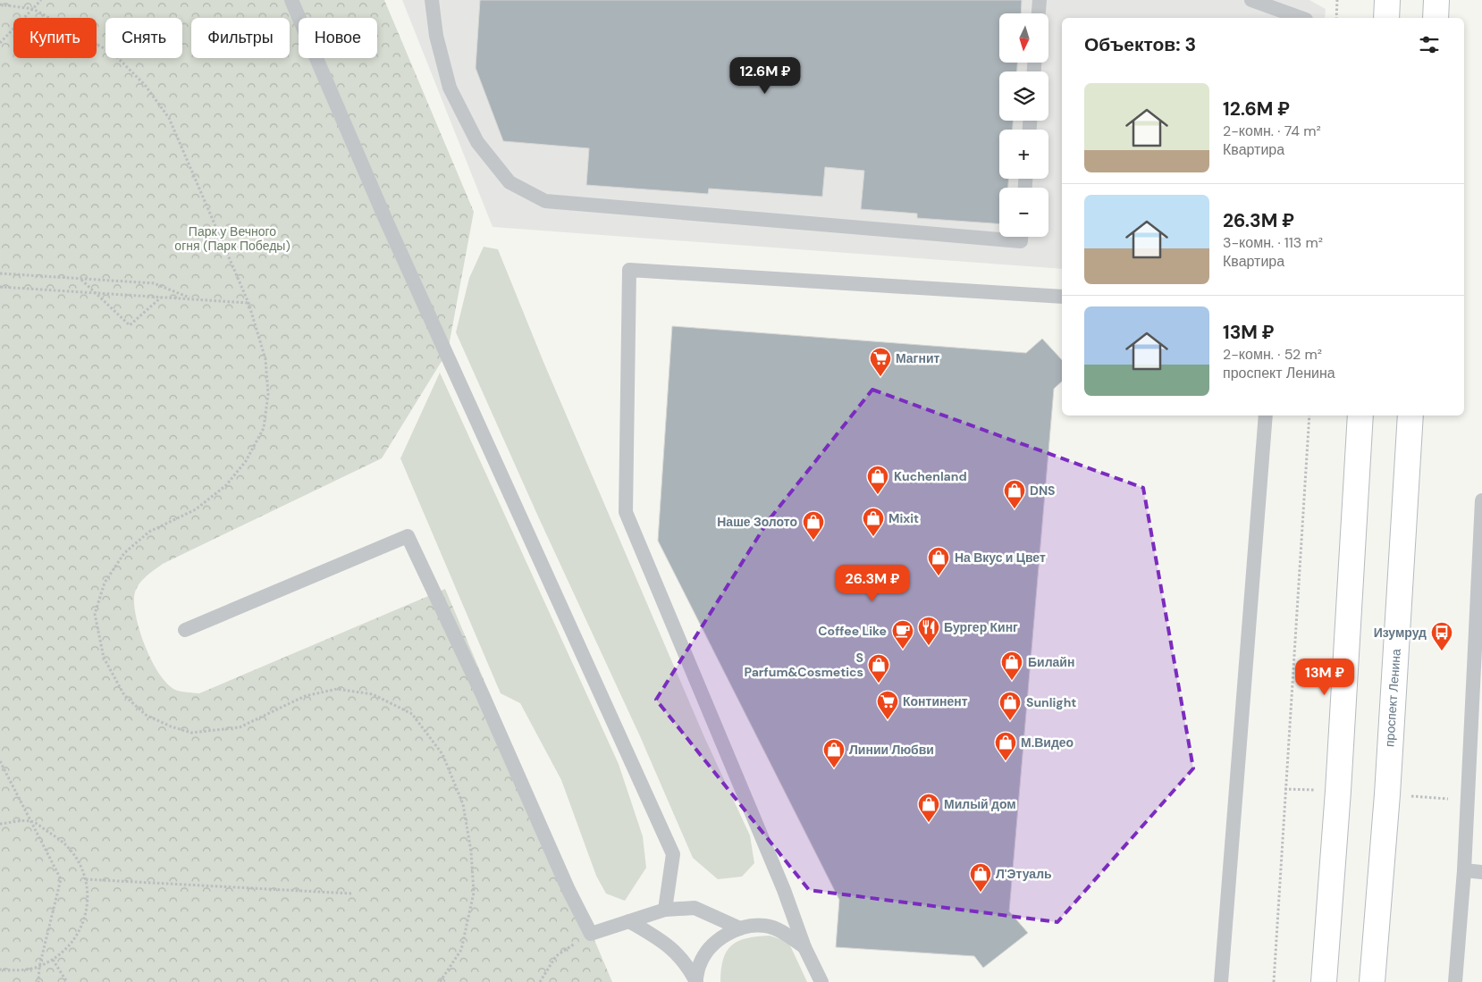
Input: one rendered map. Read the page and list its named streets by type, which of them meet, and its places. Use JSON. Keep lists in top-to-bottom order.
{
  "streets": {
    "main road": ["проспект Ленина"]
  },
  "parks": ["Парк у Вечного огня (Парк Победы)"],
  "places": {
    "supermarket": ["Магнит", "Континент"],
    "shop": [
      "Kuchenland",
      "DNS",
      "Mixit",
      "Наше Золото",
      "На Вкус и Цвет",
      "Билайн",
      "S Parfum&Cosmetics",
      "Sunlight",
      "М.Видео",
      "Линии Любви",
      "Милый дом",
      "Л'Этуаль"
    ],
    "restaurant": ["Бургер Кинг"],
    "cafe": ["Coffee Like"],
    "bus stop": ["Изумруд"]
  },
  "north": "bottom",
  "page": {
    "map_buttons": ["+", "−"],
    "chip": [
      "Купить",
      "Снять",
      "Фильтры",
      "Новое"
    ],
    "heading": "Объектов: 3",
    "price": ["12.6M ₽", "26.3M ₽", "13M ₽"],
    "list": [
      {
        "name": "12.6M ₽",
        "note": "2-комн. · 74 m² · Квартира"
      },
      {
        "name": "26.3M ₽",
        "note": "3-комн. · 113 m² · Квартира"
      },
      {
        "name": "13M ₽",
        "note": "2-комн. · 52 m² · проспект Ленина"
      }
    ]
  }
}
